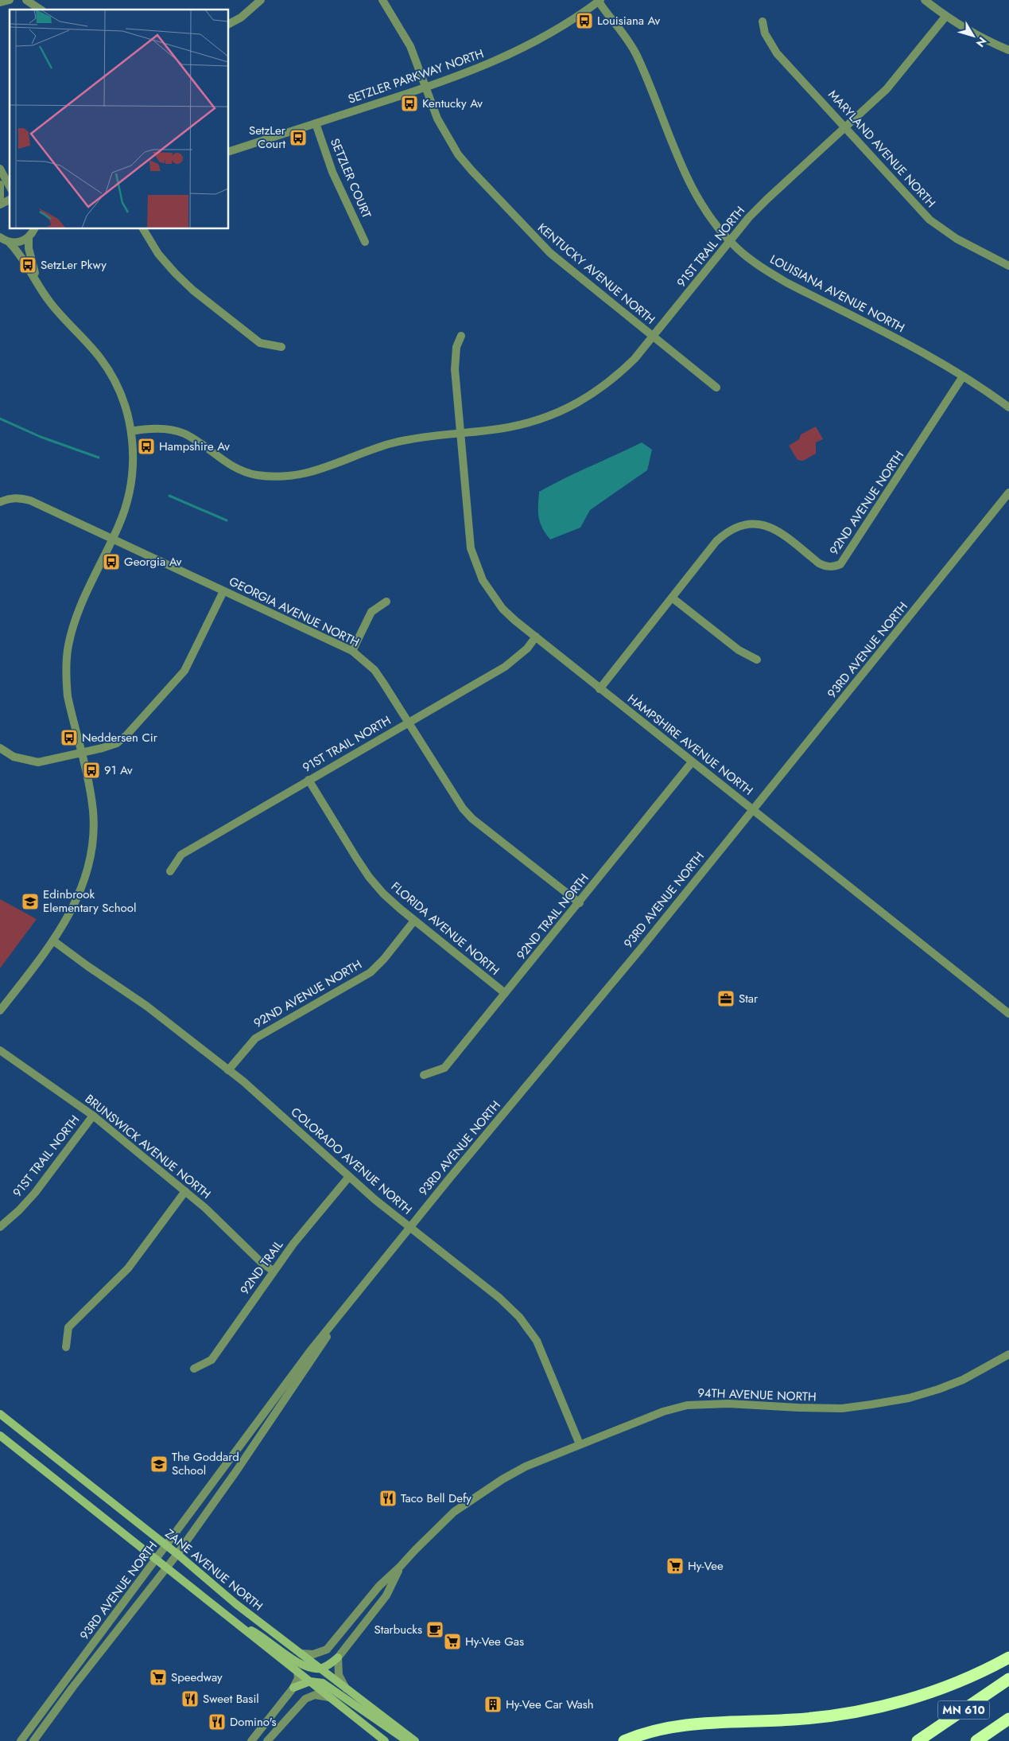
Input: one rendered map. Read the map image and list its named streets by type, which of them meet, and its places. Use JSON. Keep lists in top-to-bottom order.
{
  "streets": {
    "highway": ["MN 610"],
    "main road": ["ZANE AVENUE NORTH"],
    "street": [
      "SETZLER PARKWAY NORTH",
      "MARYLAND AVENUE NORTH",
      "SETZLER COURT",
      "91ST TRAIL NORTH",
      "KENTUCKY AVENUE NORTH",
      "LOUISIANA AVENUE NORTH",
      "92ND AVENUE NORTH",
      "GEORGIA AVENUE NORTH",
      "93RD AVENUE NORTH",
      "HAMPSHIRE AVENUE NORTH",
      "92ND TRAIL NORTH",
      "FLORIDA AVENUE NORTH",
      "BRUNSWICK AVENUE NORTH",
      "COLORADO AVENUE NORTH",
      "92ND TRAIL",
      "94TH AVENUE NORTH"
    ]
  },
  "crossings": [
    ["SETZLER PARKWAY NORTH", "SETZLER COURT"],
    ["SETZLER PARKWAY NORTH", "KENTUCKY AVENUE NORTH"],
    ["SETZLER PARKWAY NORTH", "LOUISIANA AVENUE NORTH"],
    ["MARYLAND AVENUE NORTH", "91ST TRAIL NORTH"],
    ["91ST TRAIL NORTH", "KENTUCKY AVENUE NORTH"],
    ["91ST TRAIL NORTH", "LOUISIANA AVENUE NORTH"],
    ["91ST TRAIL NORTH", "GEORGIA AVENUE NORTH"],
    ["91ST TRAIL NORTH", "HAMPSHIRE AVENUE NORTH"],
    ["91ST TRAIL NORTH", "FLORIDA AVENUE NORTH"],
    ["91ST TRAIL NORTH", "BRUNSWICK AVENUE NORTH"],
    ["LOUISIANA AVENUE NORTH", "92ND AVENUE NORTH"],
    ["92ND AVENUE NORTH", "HAMPSHIRE AVENUE NORTH"],
    ["92ND AVENUE NORTH", "FLORIDA AVENUE NORTH"],
    ["92ND AVENUE NORTH", "COLORADO AVENUE NORTH"],
    ["GEORGIA AVENUE NORTH", "92ND TRAIL NORTH"],
    ["93RD AVENUE NORTH", "HAMPSHIRE AVENUE NORTH"],
    ["93RD AVENUE NORTH", "COLORADO AVENUE NORTH"],
    ["93RD AVENUE NORTH", "ZANE AVENUE NORTH"],
    ["HAMPSHIRE AVENUE NORTH", "92ND TRAIL NORTH"],
    ["92ND TRAIL NORTH", "FLORIDA AVENUE NORTH"],
    ["BRUNSWICK AVENUE NORTH", "92ND TRAIL"],
    ["COLORADO AVENUE NORTH", "92ND TRAIL"],
    ["COLORADO AVENUE NORTH", "94TH AVENUE NORTH"],
    ["94TH AVENUE NORTH", "ZANE AVENUE NORTH"]
  ],
  "places": {
    "bus stop": [
      "Louisiana Av",
      "Kentucky Av",
      "SetzLer Court",
      "SetzLer Pkwy",
      "Hampshire Av",
      "Georgia Av",
      "Neddersen Cir",
      "91 Av"
    ],
    "school or university": ["Edinbrook Elementary School", "The Goddard School"],
    "office": ["Star"],
    "restaurant": ["Taco Bell Defy", "Sweet Basil", "Domino's"],
    "supermarket": ["Hy-Vee", "Hy-Vee Gas", "Speedway"],
    "cafe": ["Starbucks"],
    "building": ["Hy-Vee Car Wash"]
  },
  "north": "bottom right"
}
